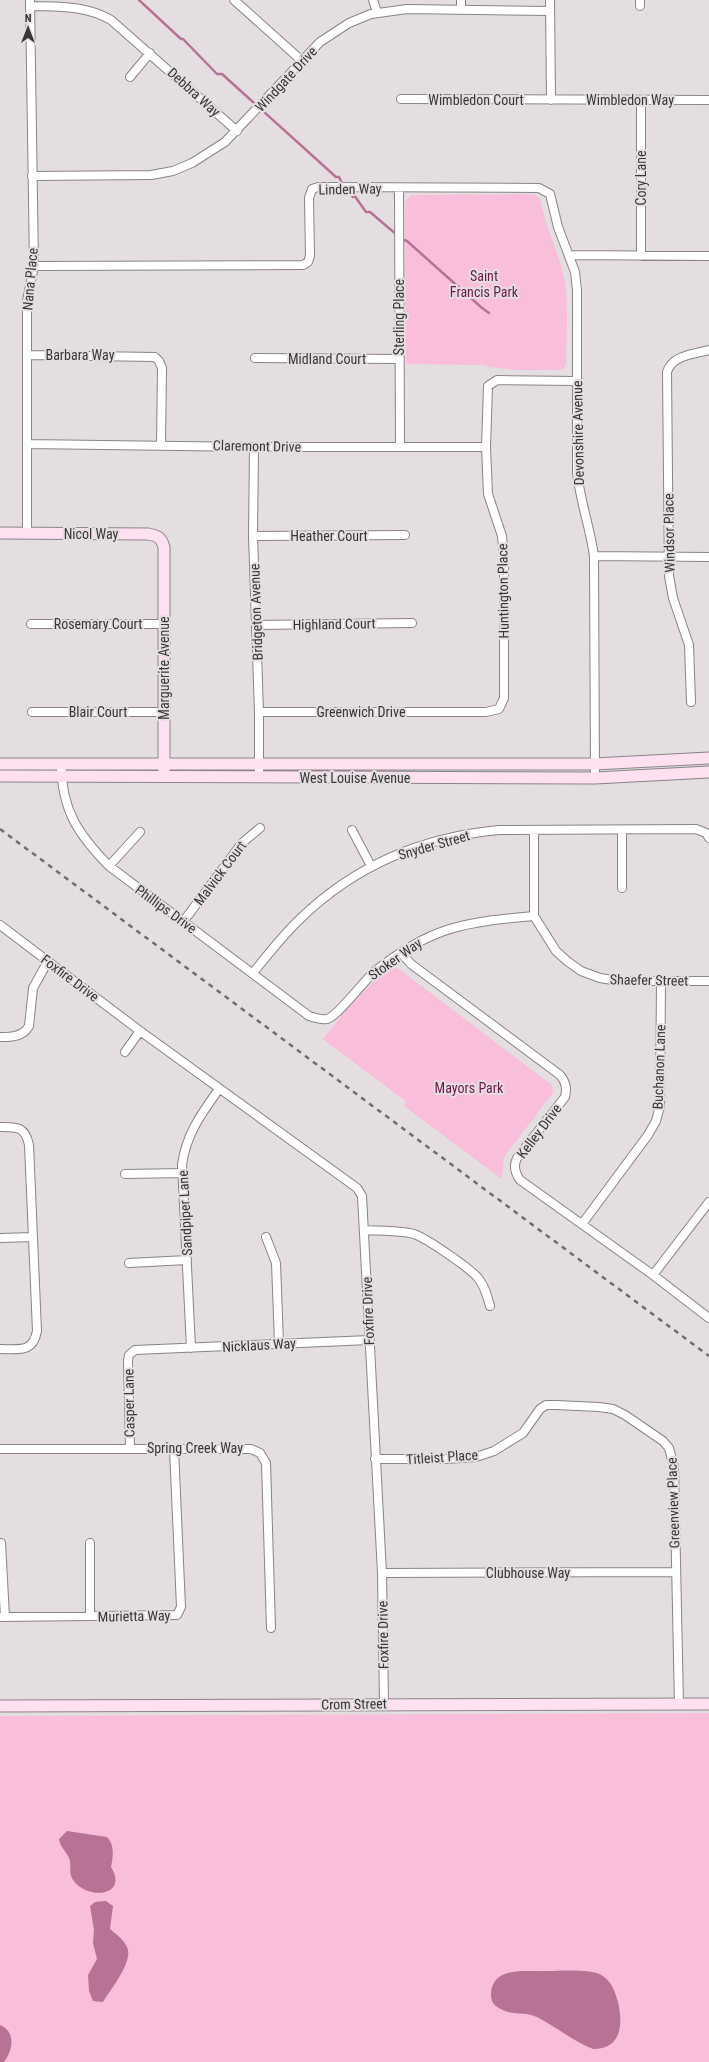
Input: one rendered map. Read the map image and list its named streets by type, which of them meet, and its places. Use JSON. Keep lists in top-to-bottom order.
{
  "streets": {
    "main road": [
      "Nicol Way",
      "Marguerite Avenue",
      "West Louise Avenue",
      "Crom Street"
    ],
    "street": [
      "Windgate Drive",
      "Debbra Way",
      "Wimbledon Court",
      "Wimbledon Way",
      "Cory Lane",
      "Linden Way",
      "Nana Place",
      "Sterling Place",
      "Barbara Way",
      "Midland Court",
      "Devonshire Avenue",
      "Claremont Drive",
      "Windsor Place",
      "Heather Court",
      "Huntington Place",
      "Bridgeton Avenue",
      "Rosemary Court",
      "Highland Court",
      "Blair Court",
      "Greenwich Drive",
      "Snyder Street",
      "Malvick Court",
      "Phillips Drive",
      "Stoker Way",
      "Foxfire Drive",
      "Shaefer Street",
      "Buchanon Lane",
      "Kelley Drive",
      "Sandpiper Lane",
      "Nicklaus Way",
      "Casper Lane",
      "Spring Creek Way",
      "Titleist Place",
      "Greenview Place",
      "Clubhouse Way",
      "Murietta Way"
    ]
  },
  "crossings": [
    ["Windgate Drive", "Debbra Way"],
    ["Windgate Drive", "Nana Place"],
    ["Debbra Way", "Nana Place"],
    ["Wimbledon Court", "Wimbledon Way"],
    ["Wimbledon Way", "Cory Lane"],
    ["Linden Way", "Nana Place"],
    ["Linden Way", "Sterling Place"],
    ["Linden Way", "Devonshire Avenue"],
    ["Nana Place", "Barbara Way"],
    ["Nana Place", "Claremont Drive"],
    ["Nana Place", "Nicol Way"],
    ["Sterling Place", "Midland Court"],
    ["Sterling Place", "Claremont Drive"],
    ["Barbara Way", "Claremont Drive"],
    ["Devonshire Avenue", "Huntington Place"],
    ["Devonshire Avenue", "West Louise Avenue"],
    ["Claremont Drive", "Huntington Place"],
    ["Claremont Drive", "Bridgeton Avenue"],
    ["Nicol Way", "Marguerite Avenue"],
    ["Heather Court", "Bridgeton Avenue"],
    ["Huntington Place", "Greenwich Drive"],
    ["Bridgeton Avenue", "Highland Court"],
    ["Bridgeton Avenue", "Greenwich Drive"],
    ["Bridgeton Avenue", "West Louise Avenue"],
    ["Rosemary Court", "Marguerite Avenue"],
    ["Marguerite Avenue", "Blair Court"],
    ["Marguerite Avenue", "West Louise Avenue"],
    ["West Louise Avenue", "Phillips Drive"],
    ["Snyder Street", "Phillips Drive"],
    ["Malvick Court", "Phillips Drive"],
    ["Phillips Drive", "Stoker Way"],
    ["Stoker Way", "Shaefer Street"],
    ["Stoker Way", "Kelley Drive"],
    ["Foxfire Drive", "Sandpiper Lane"],
    ["Foxfire Drive", "Nicklaus Way"],
    ["Foxfire Drive", "Titleist Place"],
    ["Foxfire Drive", "Clubhouse Way"],
    ["Foxfire Drive", "Crom Street"],
    ["Shaefer Street", "Buchanon Lane"],
    ["Buchanon Lane", "Kelley Drive"],
    ["Sandpiper Lane", "Nicklaus Way"],
    ["Nicklaus Way", "Casper Lane"],
    ["Casper Lane", "Spring Creek Way"],
    ["Spring Creek Way", "Murietta Way"],
    ["Titleist Place", "Greenview Place"],
    ["Greenview Place", "Clubhouse Way"],
    ["Greenview Place", "Crom Street"]
  ],
  "parks": ["Saint Francis Park", "Mayors Park"],
  "north": "top"
}
